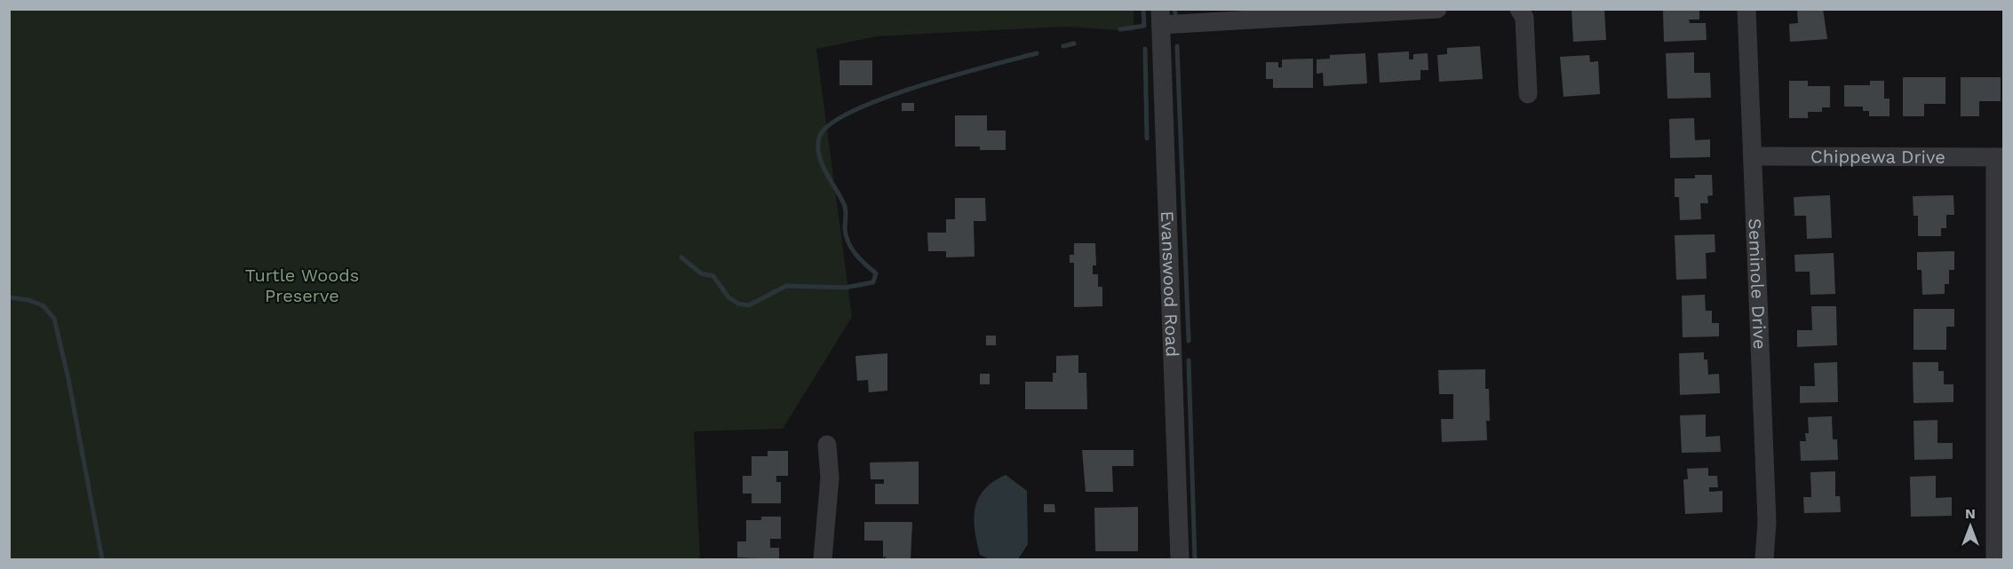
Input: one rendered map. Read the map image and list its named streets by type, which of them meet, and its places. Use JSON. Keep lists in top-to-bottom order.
{
  "streets": {
    "street": ["Chippewa Drive", "Evanswood Road", "Seminole Drive"]
  },
  "crossings": [
    ["Chippewa Drive", "Seminole Drive"]
  ],
  "parks": ["Turtle Woods Preserve"],
  "north": "top"
}
